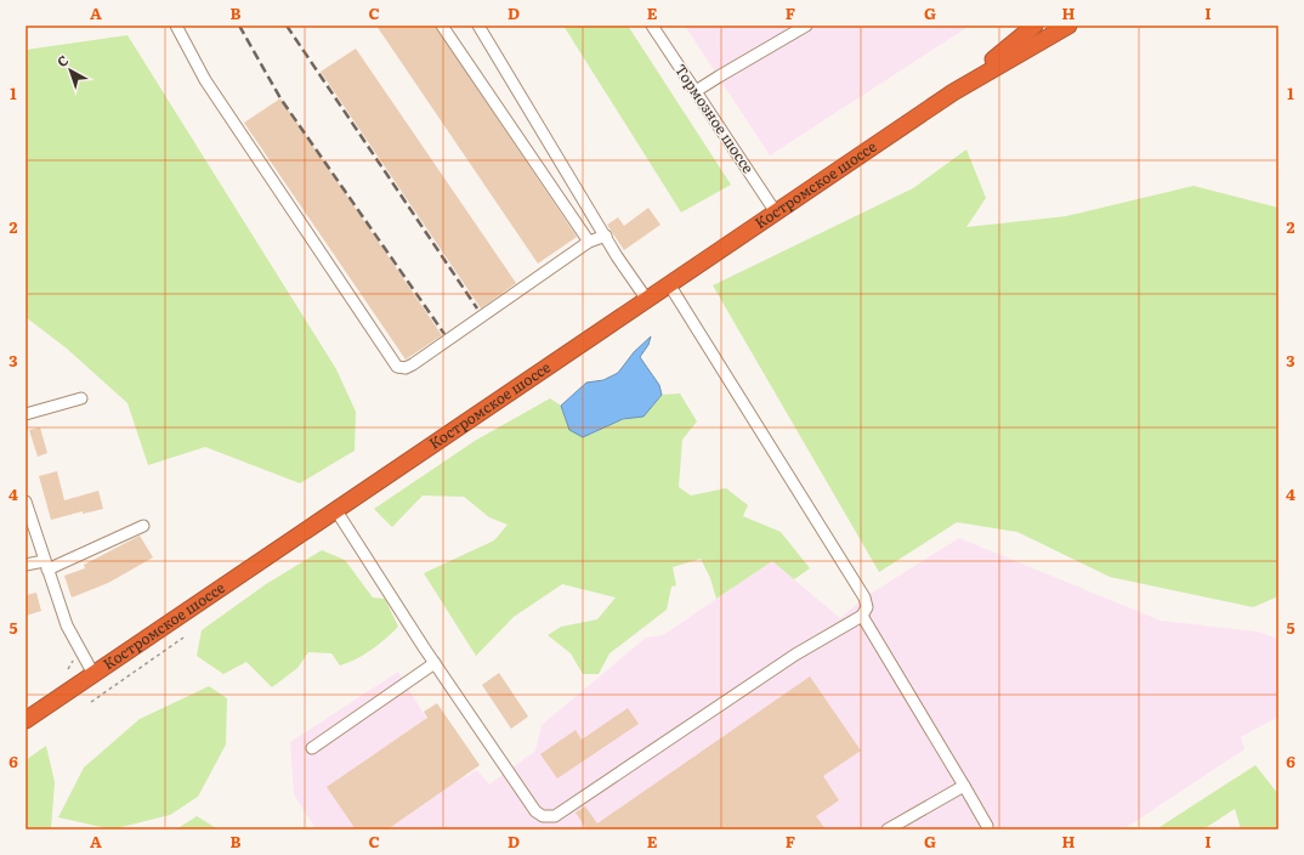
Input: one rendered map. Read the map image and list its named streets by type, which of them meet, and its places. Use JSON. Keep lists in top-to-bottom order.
{
  "streets": {
    "highway": ["Костромское шоссе"],
    "street": ["Тормозное шоссе"]
  },
  "crossings": [
    ["Тормозное шоссе", "Костромское шоссе"]
  ],
  "north": "top left",
  "grid": {
    "columns": [
      "A",
      "B",
      "C",
      "D",
      "E",
      "F",
      "G",
      "H",
      "I"
    ],
    "rows": [
      "1",
      "2",
      "3",
      "4",
      "5",
      "6"
    ]
  }
}
